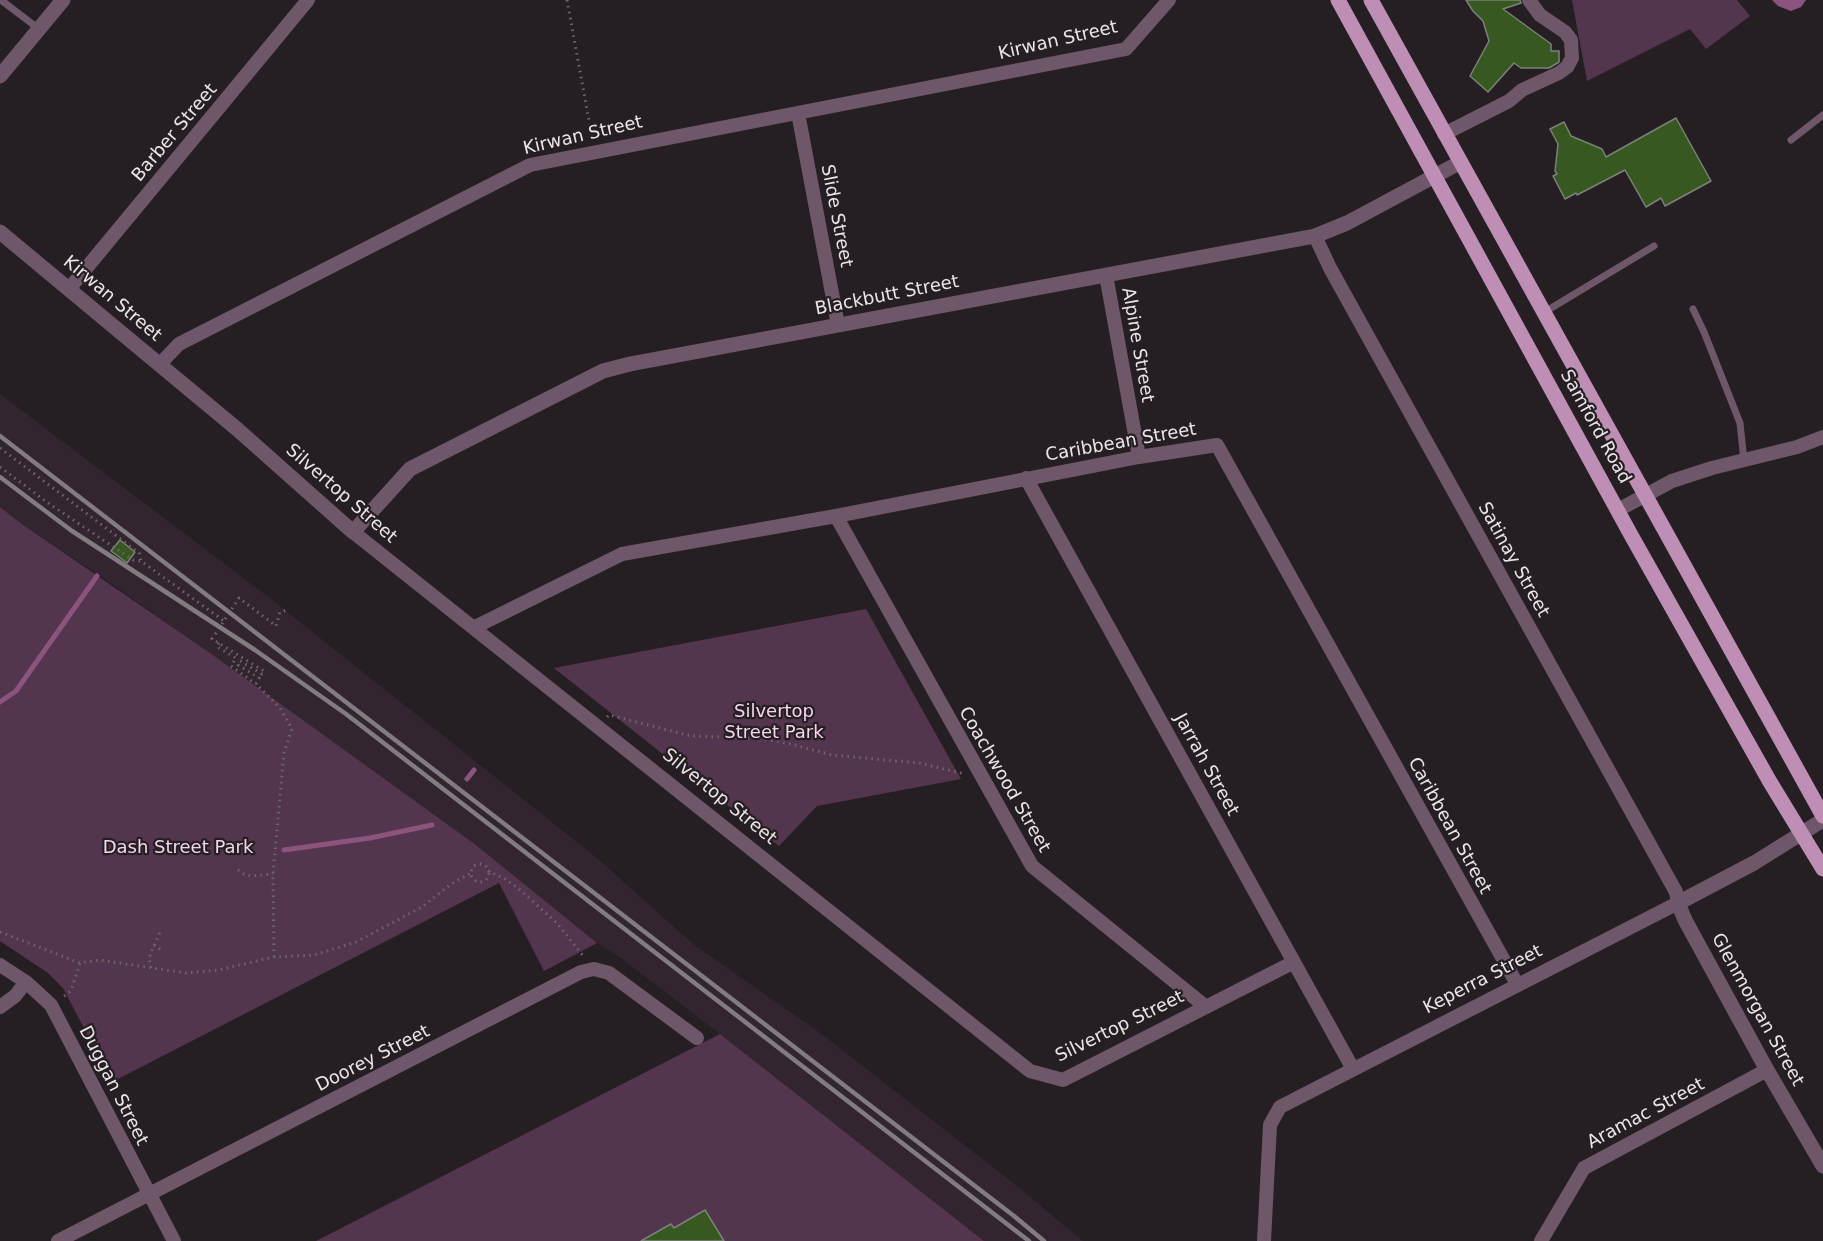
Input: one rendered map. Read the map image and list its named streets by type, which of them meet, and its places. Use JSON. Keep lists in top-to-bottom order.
{
  "streets": {
    "main road": ["Samford Road"],
    "street": [
      "Kirwan Street",
      "Barber Street",
      "Slide Street",
      "Blackbutt Street",
      "Alpine Street",
      "Caribbean Street",
      "Silvertop Street",
      "Satinay Street",
      "Jarrah Street",
      "Coachwood Street",
      "Keperra Street",
      "Glenmorgan Street",
      "Doorey Street",
      "Duggan Street",
      "Aramac Street"
    ]
  },
  "crossings": [
    ["Kirwan Street", "Barber Street"],
    ["Kirwan Street", "Slide Street"],
    ["Kirwan Street", "Silvertop Street"],
    ["Slide Street", "Blackbutt Street"],
    ["Blackbutt Street", "Alpine Street"],
    ["Blackbutt Street", "Samford Road"],
    ["Blackbutt Street", "Silvertop Street"],
    ["Blackbutt Street", "Satinay Street"],
    ["Alpine Street", "Caribbean Street"],
    ["Samford Road", "Keperra Street"],
    ["Caribbean Street", "Silvertop Street"],
    ["Caribbean Street", "Jarrah Street"],
    ["Caribbean Street", "Coachwood Street"],
    ["Caribbean Street", "Keperra Street"],
    ["Silvertop Street", "Jarrah Street"],
    ["Silvertop Street", "Coachwood Street"],
    ["Satinay Street", "Keperra Street"],
    ["Satinay Street", "Glenmorgan Street"],
    ["Jarrah Street", "Keperra Street"],
    ["Keperra Street", "Glenmorgan Street"],
    ["Glenmorgan Street", "Aramac Street"],
    ["Doorey Street", "Duggan Street"]
  ],
  "parks": ["Silvertop Street Park", "Dash Street Park"]
}
